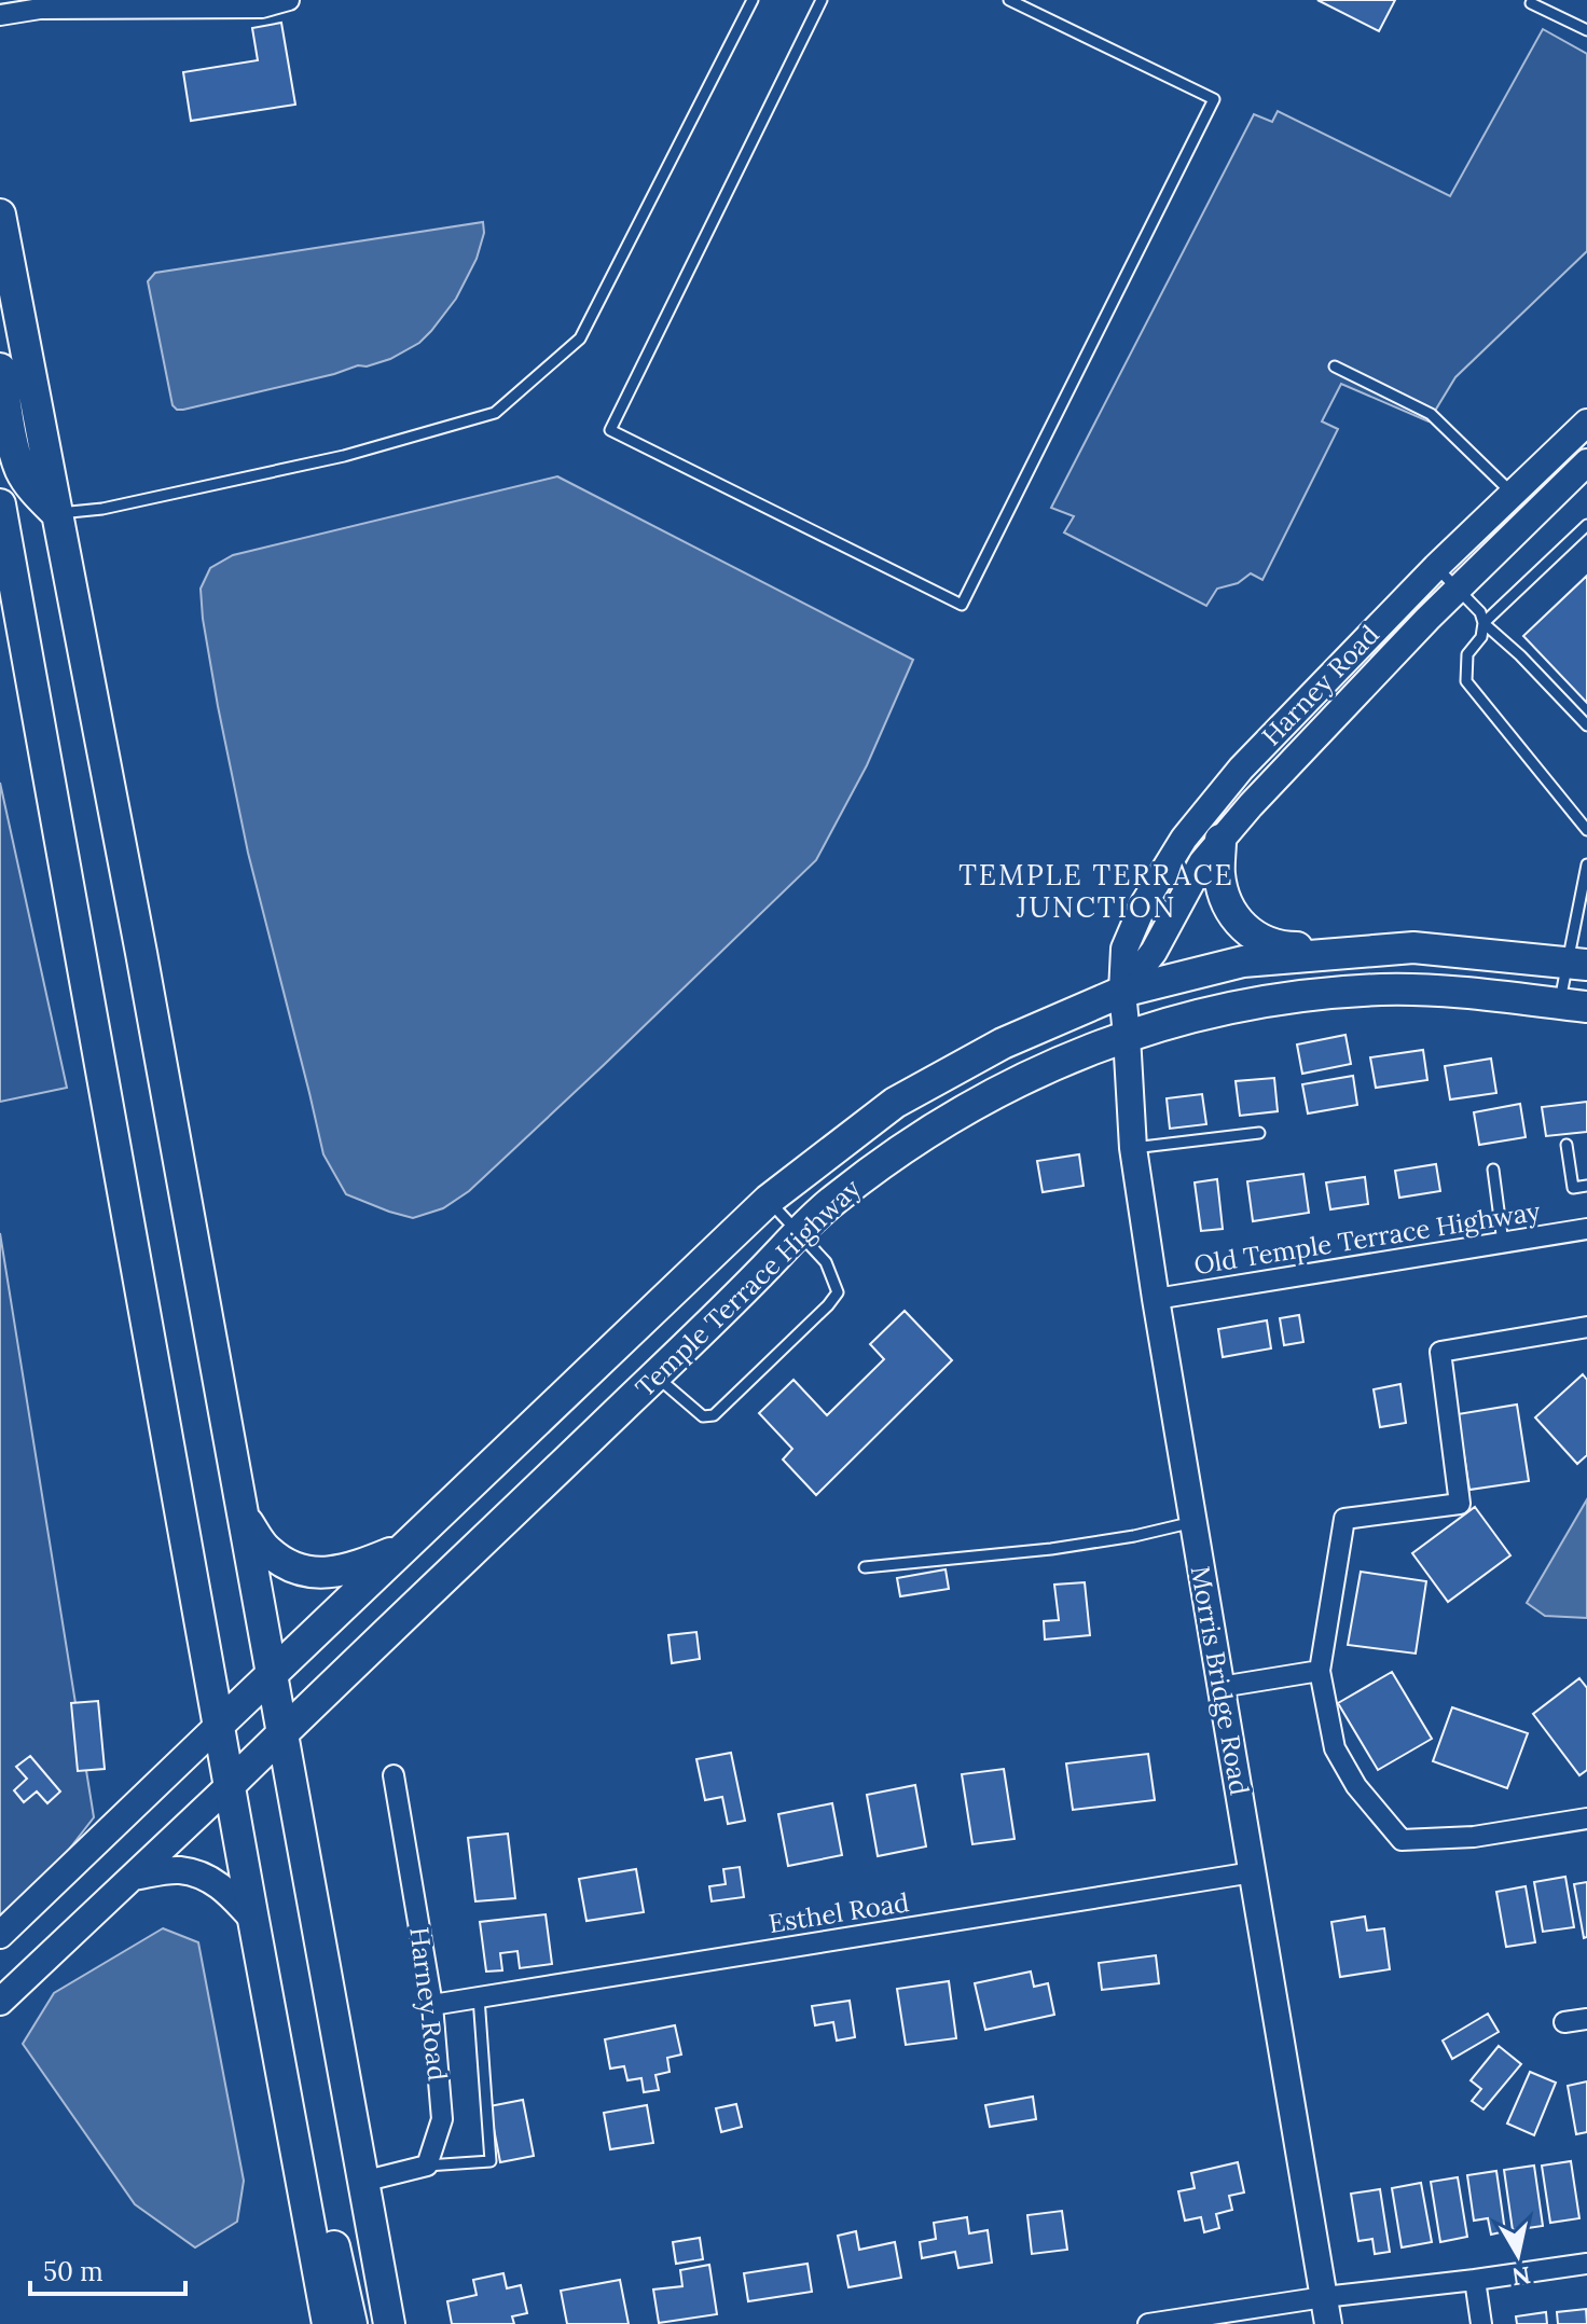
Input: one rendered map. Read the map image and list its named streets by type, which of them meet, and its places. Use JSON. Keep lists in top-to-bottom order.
{
  "streets": {
    "main road": ["Temple Terrace Highway"],
    "street": [
      "Harney Road",
      "Old Temple Terrace Highway",
      "Morris Bridge Road",
      "Esthel Road"
    ]
  },
  "crossings": [
    ["Harney Road", "Temple Terrace Highway"],
    ["Harney Road", "Morris Bridge Road"],
    ["Harney Road", "Esthel Road"],
    ["Old Temple Terrace Highway", "Morris Bridge Road"],
    ["Temple Terrace Highway", "Morris Bridge Road"],
    ["Morris Bridge Road", "Esthel Road"]
  ],
  "districts": ["TEMPLE TERRACE JUNCTION"],
  "scale_bar": "50 m",
  "north": "bottom"
}
